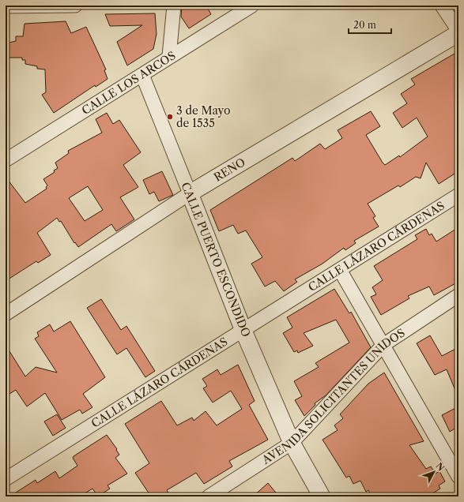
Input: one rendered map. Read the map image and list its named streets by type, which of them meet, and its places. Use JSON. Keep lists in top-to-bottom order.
{
  "streets": {
    "street": [
      "CALLE LOS ARCOS",
      "RENO",
      "CALLE LÁZARO CÁRDENAS",
      "CALLE PUERTO ESCONDIDO",
      "AVENIDA SOLICITANTES UNIDOS"
    ]
  },
  "crossings": [
    ["CALLE LOS ARCOS", "CALLE PUERTO ESCONDIDO"],
    ["RENO", "CALLE PUERTO ESCONDIDO"],
    ["CALLE LÁZARO CÁRDENAS", "CALLE PUERTO ESCONDIDO"],
    ["CALLE PUERTO ESCONDIDO", "AVENIDA SOLICITANTES UNIDOS"]
  ],
  "places": ["3 de Mayo de 1535"],
  "scale_bar": "20 m",
  "north": "top right"
}
